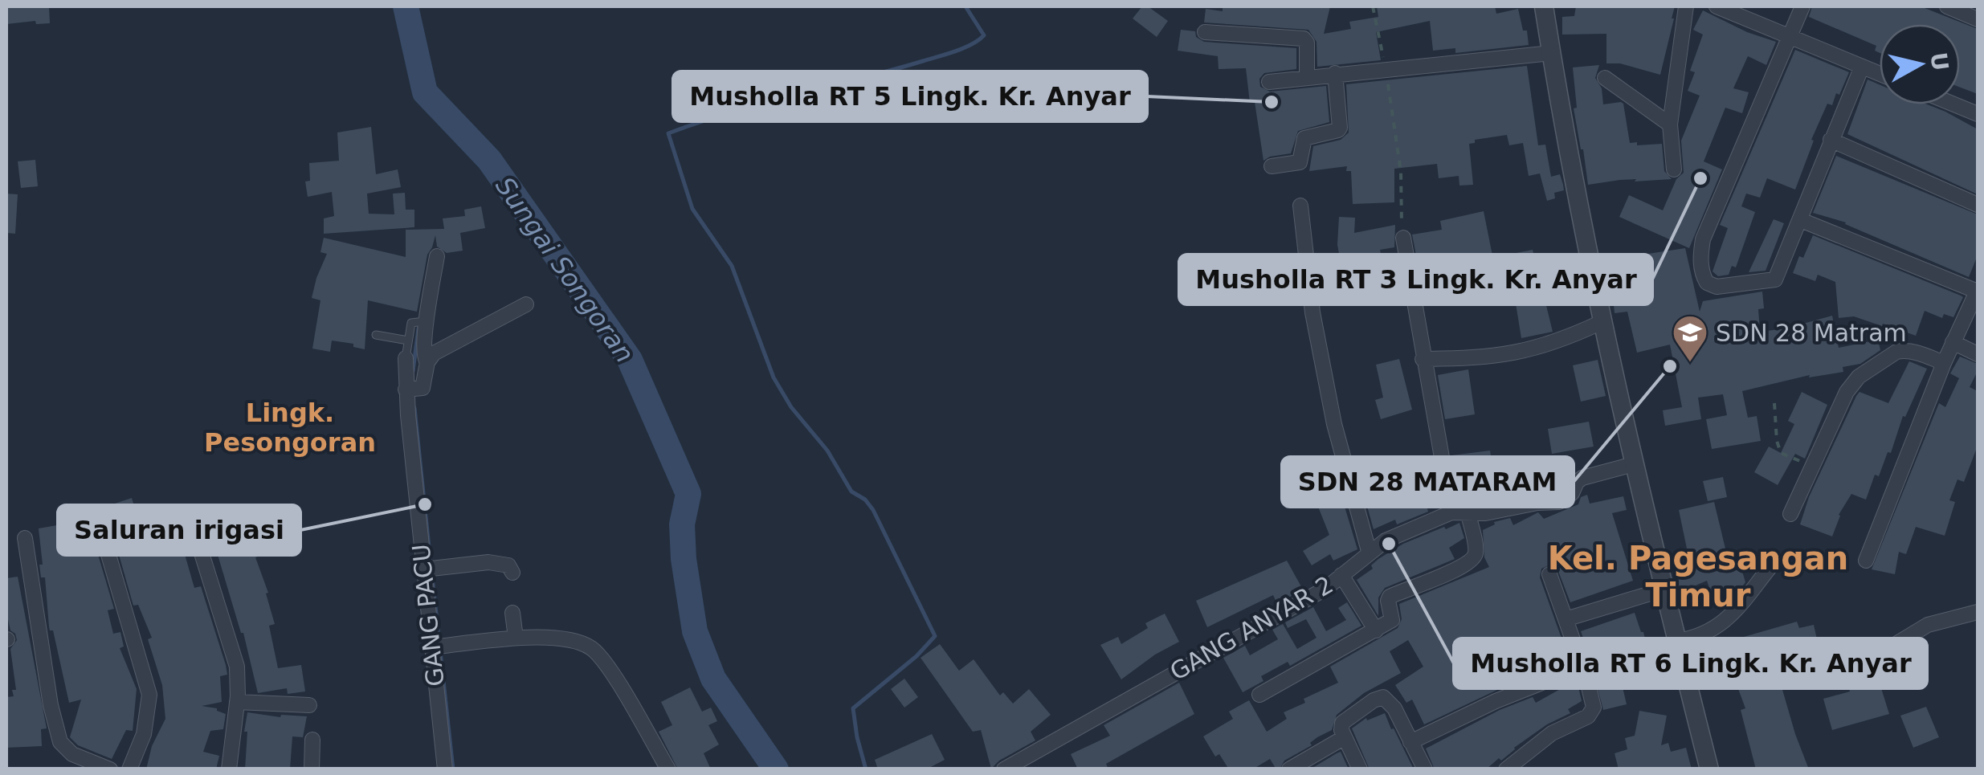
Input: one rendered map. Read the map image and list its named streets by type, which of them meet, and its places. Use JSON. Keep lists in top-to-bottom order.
{
  "streets": {
    "street": ["GANG PACU", "GANG ANYAR 2"]
  },
  "districts": ["Lingk. Pesongoran", "Kel. Pagesangan Timur"],
  "water": ["Sungai Songoran"],
  "places": {
    "other": [
      "Musholla RT 5 Lingk. Kr. Anyar",
      "Musholla RT 3 Lingk. Kr. Anyar",
      "SDN 28 MATARAM",
      "Saluran irigasi",
      "Musholla RT 6 Lingk. Kr. Anyar"
    ],
    "school or university": ["SDN 28 Matram"]
  },
  "north": "right"
}
